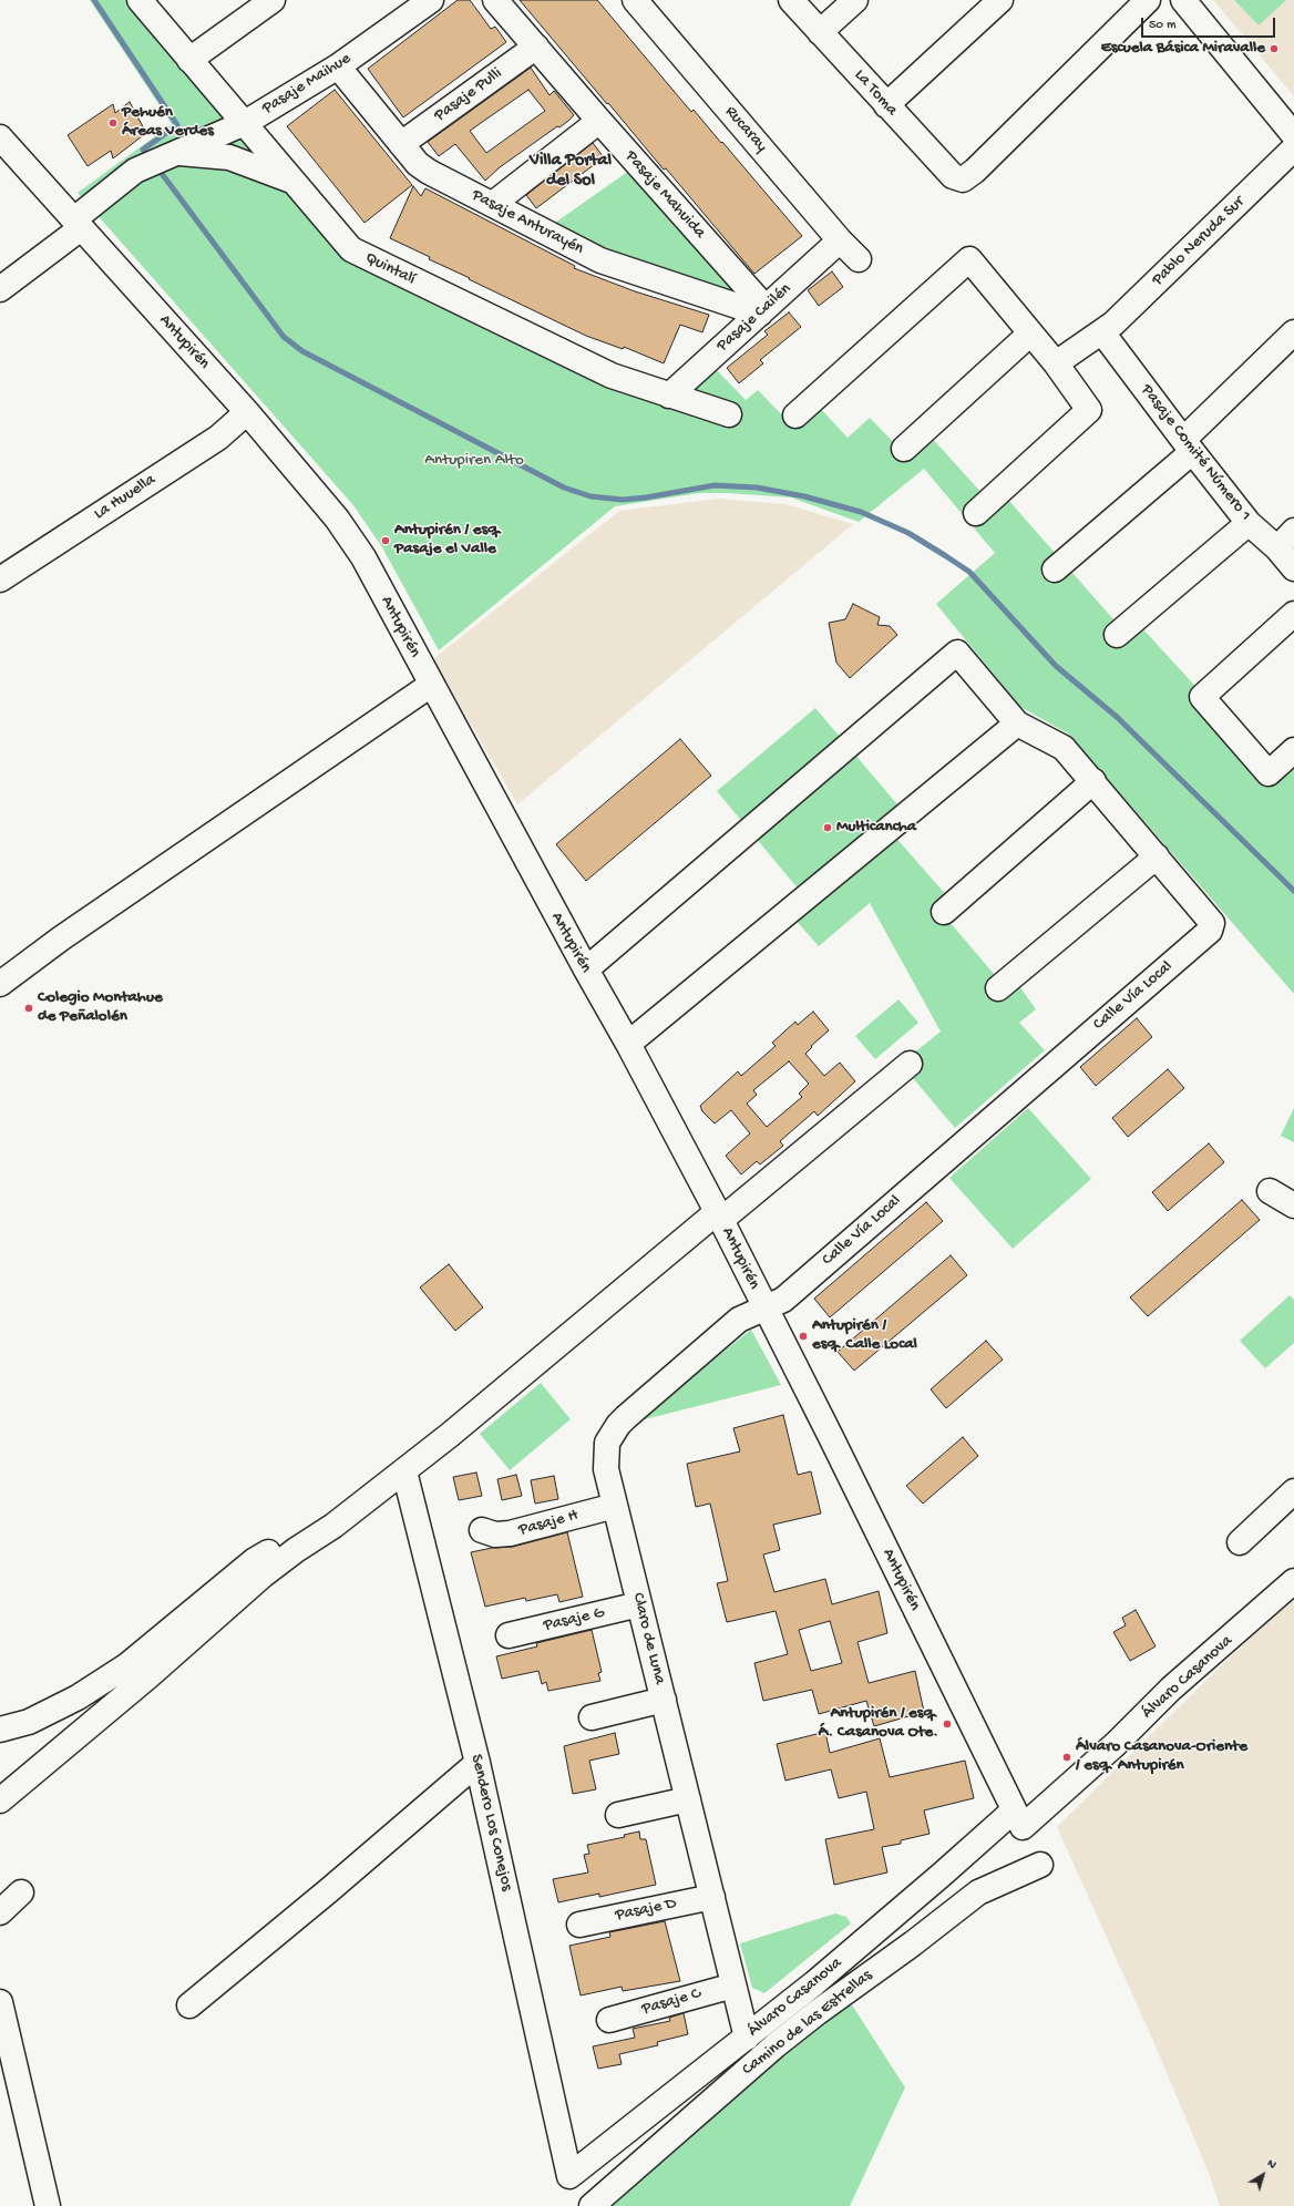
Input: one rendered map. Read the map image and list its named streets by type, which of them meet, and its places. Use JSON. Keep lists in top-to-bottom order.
{
  "streets": {
    "street": [
      "Pasaje Maihue",
      "La Toma",
      "Pasaje Pulli",
      "Rucaray",
      "Pasaje Mahuida",
      "Pasaje Anturayén",
      "Pablo Neruda Sur",
      "Quintalí",
      "Pasaje Cailén",
      "Antupirén",
      "Pasaje Comité Número 1",
      "La Huuella",
      "Calle Vía Local",
      "Pasaje H",
      "Pasaje G",
      "Claro de Luna",
      "Álvaro Casanova",
      "Sendero Los Conejos",
      "Pasaje D",
      "Pasaje C",
      "Camino de las Estrellas"
    ]
  },
  "crossings": [
    ["Pasaje Maihue", "Pasaje Anturayén"],
    ["Pasaje Maihue", "Quintalí"],
    ["Pasaje Maihue", "Antupirén"],
    ["Pasaje Pulli", "Pasaje Mahuida"],
    ["Pasaje Pulli", "Pasaje Anturayén"],
    ["Rucaray", "Pasaje Cailén"],
    ["Pasaje Mahuida", "Pasaje Anturayén"],
    ["Pasaje Mahuida", "Pasaje Cailén"],
    ["Pasaje Anturayén", "Pasaje Cailén"],
    ["Pablo Neruda Sur", "Pasaje Comité Número 1"],
    ["Quintalí", "Pasaje Cailén"],
    ["Antupirén", "La Huuella"],
    ["Antupirén", "Calle Vía Local"],
    ["Antupirén", "Claro de Luna"],
    ["Antupirén", "Álvaro Casanova"],
    ["Calle Vía Local", "Claro de Luna"],
    ["Pasaje H", "Claro de Luna"],
    ["Pasaje G", "Claro de Luna"],
    ["Claro de Luna", "Álvaro Casanova"],
    ["Claro de Luna", "Pasaje D"],
    ["Claro de Luna", "Pasaje C"],
    ["Álvaro Casanova", "Sendero Los Conejos"]
  ],
  "districts": ["Villa Portal del Sol"],
  "parks": ["Antupiren Alto"],
  "places": [
    "Escuela Básica Miravalle",
    "Pehuén Áreas Verdes",
    "Antupirén / esq. Pasaje el Valle",
    "Multicancha",
    "Colegio Montahue de Peñalolén",
    "Antupirén / esq. Calle Local",
    "Antupirén / esq. Á. Casanova Ote.",
    "Álvaro Casanova-Oriente / esq. Antupirén"
  ],
  "scale_bar": "50 m",
  "north": "top right"
}
